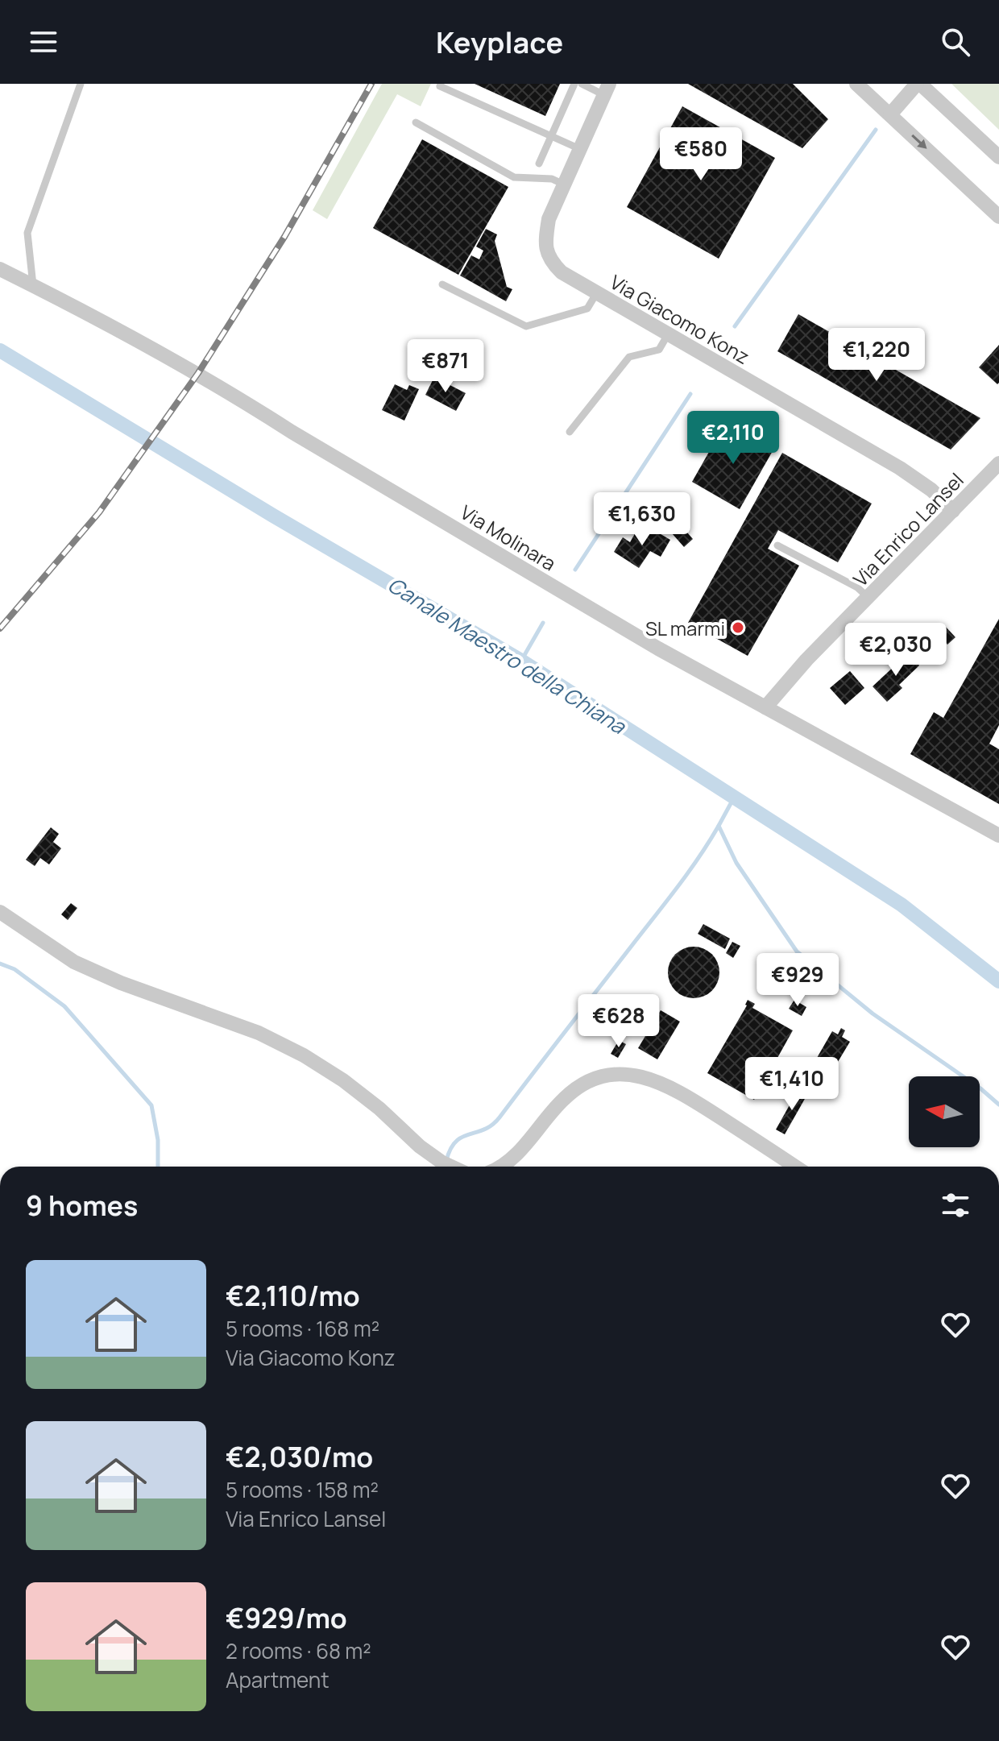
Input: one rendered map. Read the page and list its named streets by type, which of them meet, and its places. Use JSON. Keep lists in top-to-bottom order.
{
  "streets": {
    "street": ["Via Giacomo Konz", "Via Enrico Lansel", "Via Molinara"]
  },
  "crossings": [
    ["Via Giacomo Konz", "Via Enrico Lansel"],
    ["Via Enrico Lansel", "Via Molinara"]
  ],
  "water": ["Canale Maestro della Chiana"],
  "places": ["SL marmi"],
  "north": "left",
  "page": {
    "header": "Keyplace",
    "price": [
      "€580",
      "€1,220",
      "€871",
      "€2,110",
      "€1,630",
      "€2,030",
      "€929",
      "€628",
      "€1,410"
    ],
    "heading": "9 homes",
    "list": [
      {
        "name": "€2,110/mo",
        "note": "5 rooms · 168 m² · Via Giacomo Konz"
      },
      {
        "name": "€2,030/mo",
        "note": "5 rooms · 158 m² · Via Enrico Lansel"
      },
      {
        "name": "€929/mo",
        "note": "2 rooms · 68 m² · Apartment"
      }
    ]
  }
}
